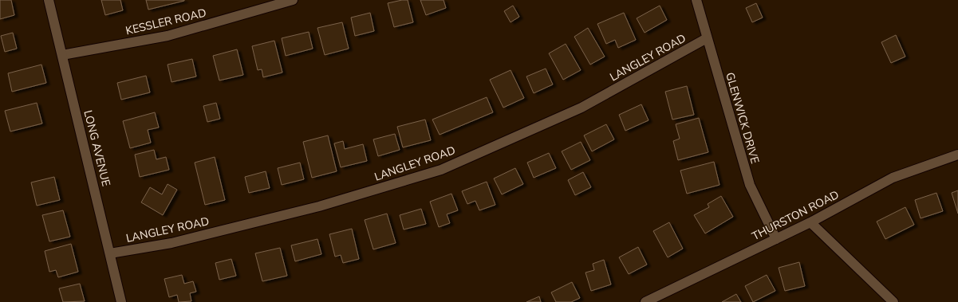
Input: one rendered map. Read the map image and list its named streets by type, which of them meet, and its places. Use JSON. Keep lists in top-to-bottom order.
{
  "streets": {
    "street": [
      "KESSLER ROAD",
      "LANGLEY ROAD",
      "GLENWICK DRIVE",
      "LONG AVENUE",
      "THURSTON ROAD"
    ]
  },
  "crossings": [
    ["KESSLER ROAD", "LONG AVENUE"],
    ["LANGLEY ROAD", "GLENWICK DRIVE"],
    ["LANGLEY ROAD", "LONG AVENUE"],
    ["GLENWICK DRIVE", "THURSTON ROAD"]
  ]
}
